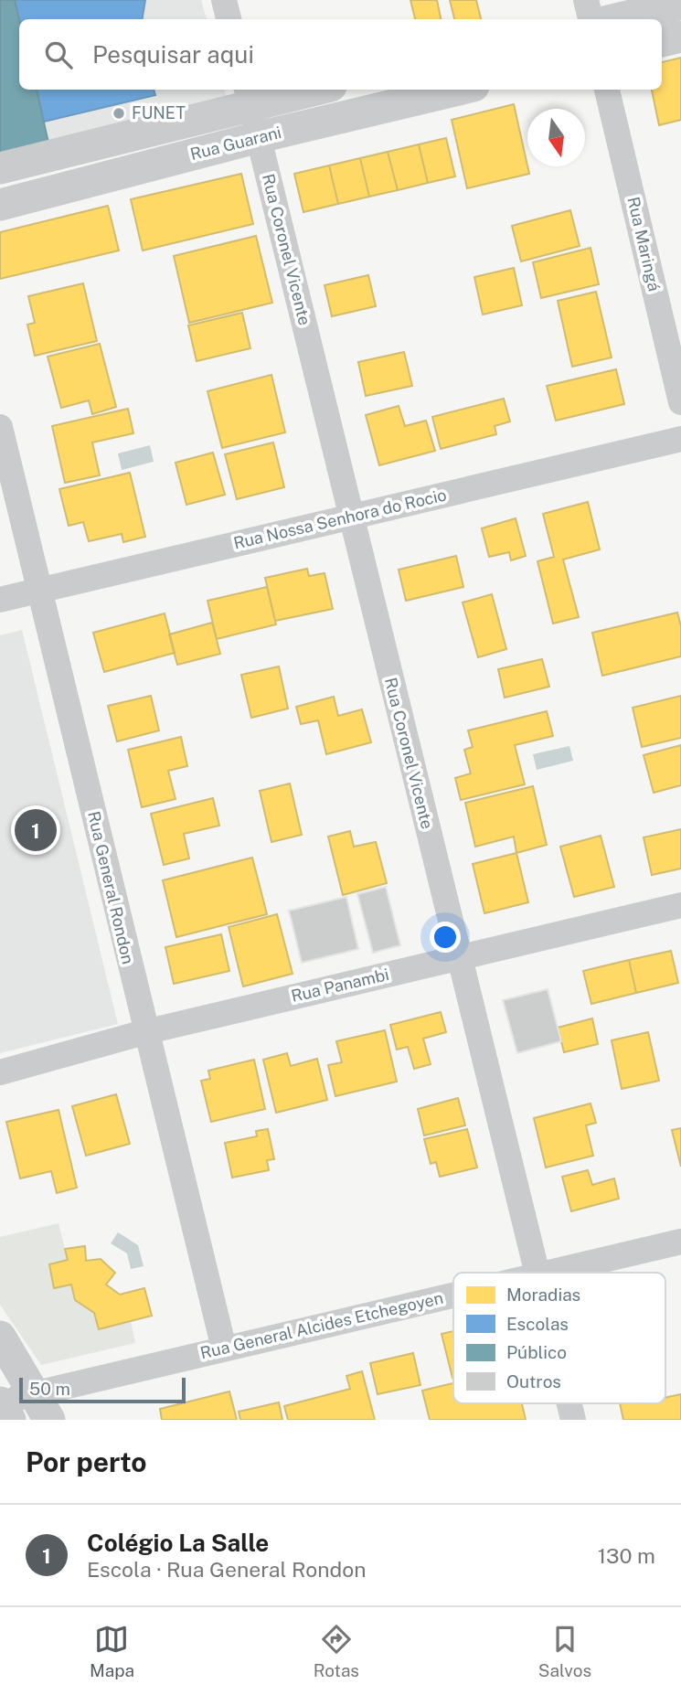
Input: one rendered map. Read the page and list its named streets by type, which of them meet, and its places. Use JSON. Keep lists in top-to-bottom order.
{
  "streets": {
    "street": [
      "Rua Guarani",
      "Rua Maringá",
      "Rua Coronel Vicente",
      "Rua Nossa Senhora do Rocio",
      "Rua General Rondon",
      "Rua Panambi",
      "Rua General Alcides Etchegoyen"
    ]
  },
  "crossings": [
    ["Rua Guarani", "Rua Coronel Vicente"],
    ["Rua Coronel Vicente", "Rua Nossa Senhora do Rocio"],
    ["Rua Coronel Vicente", "Rua Panambi"],
    ["Rua Nossa Senhora do Rocio", "Rua General Rondon"],
    ["Rua General Rondon", "Rua Panambi"],
    ["Rua General Rondon", "Rua General Alcides Etchegoyen"]
  ],
  "places": ["FUNET"],
  "legend": [
    "Moradias",
    "Escolas",
    "Público",
    "Outros"
  ],
  "scale_bar": "50 m",
  "north": "bottom",
  "page": {
    "search": "Pesquisar aqui",
    "pins": "1",
    "scale": "50 m",
    "heading": "Por perto",
    "list": [
      {
        "mark": "1",
        "name": "Colégio La Salle",
        "note": "Escola · Rua General Rondon",
        "value": "130 m"
      }
    ],
    "nav": ["Mapa", "Rotas", "Salvos"]
  }
}
